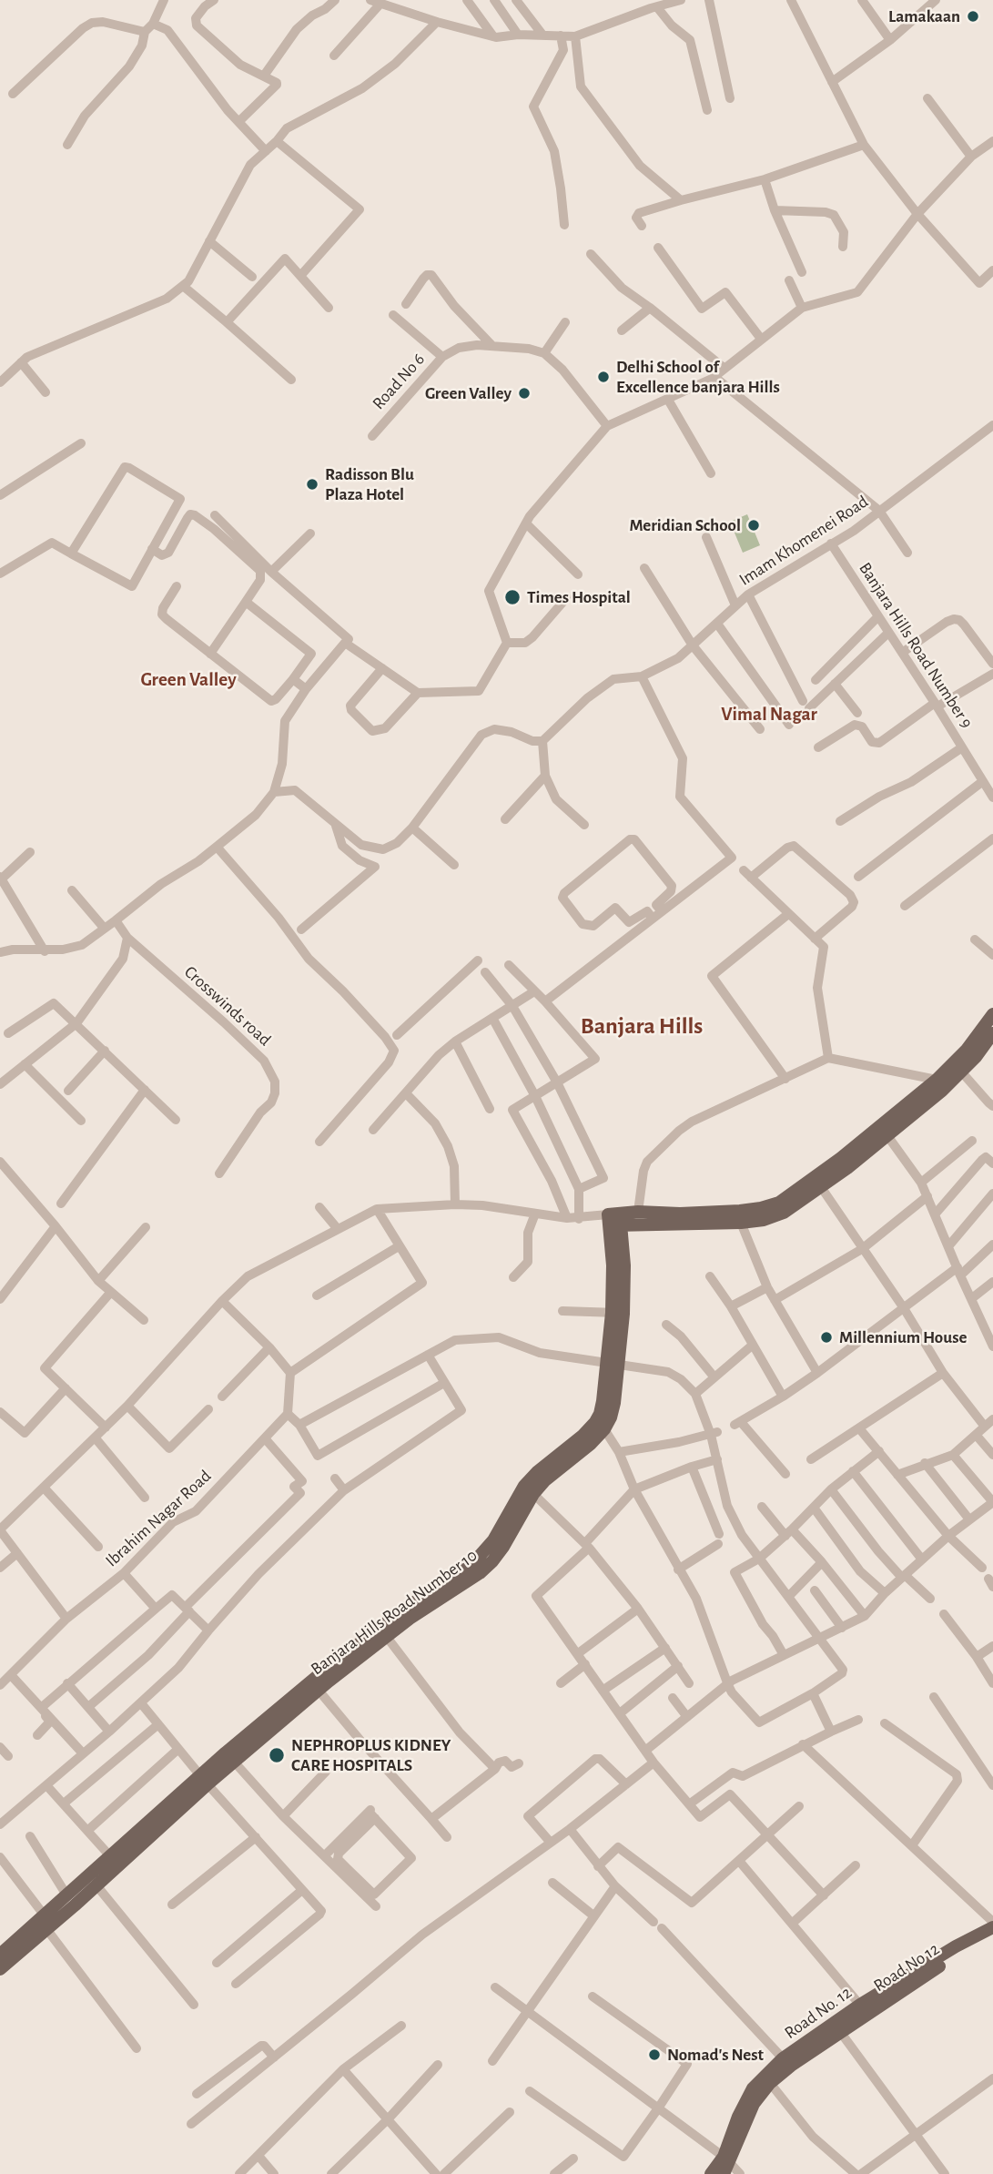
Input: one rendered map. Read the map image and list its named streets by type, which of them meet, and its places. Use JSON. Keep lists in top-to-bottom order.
{
  "streets": {
    "main road": ["Banjara Hills Road Number 10", "Road No 12", "Road No. 12"],
    "street": [
      "Road No 6",
      "Imam Khomenei Road",
      "Banjara Hills Road Number 9",
      "Crosswinds road",
      "Ibrahim Nagar Road"
    ]
  },
  "crossings": [
    ["Imam Khomenei Road", "Banjara Hills Road Number 9"],
    ["Road No 12", "Road No. 12"]
  ],
  "districts": ["Green Valley", "Vimal Nagar", "Banjara Hills"],
  "places": [
    "Lamakaan",
    "Delhi School of Excellence banjara Hills",
    "Green Valley",
    "Radisson Blu Plaza Hotel",
    "Meridian School",
    "Times Hospital",
    "Millennium House",
    "NEPHROPLUS KIDNEY CARE HOSPITALS",
    "Nomad's Nest"
  ]
}
